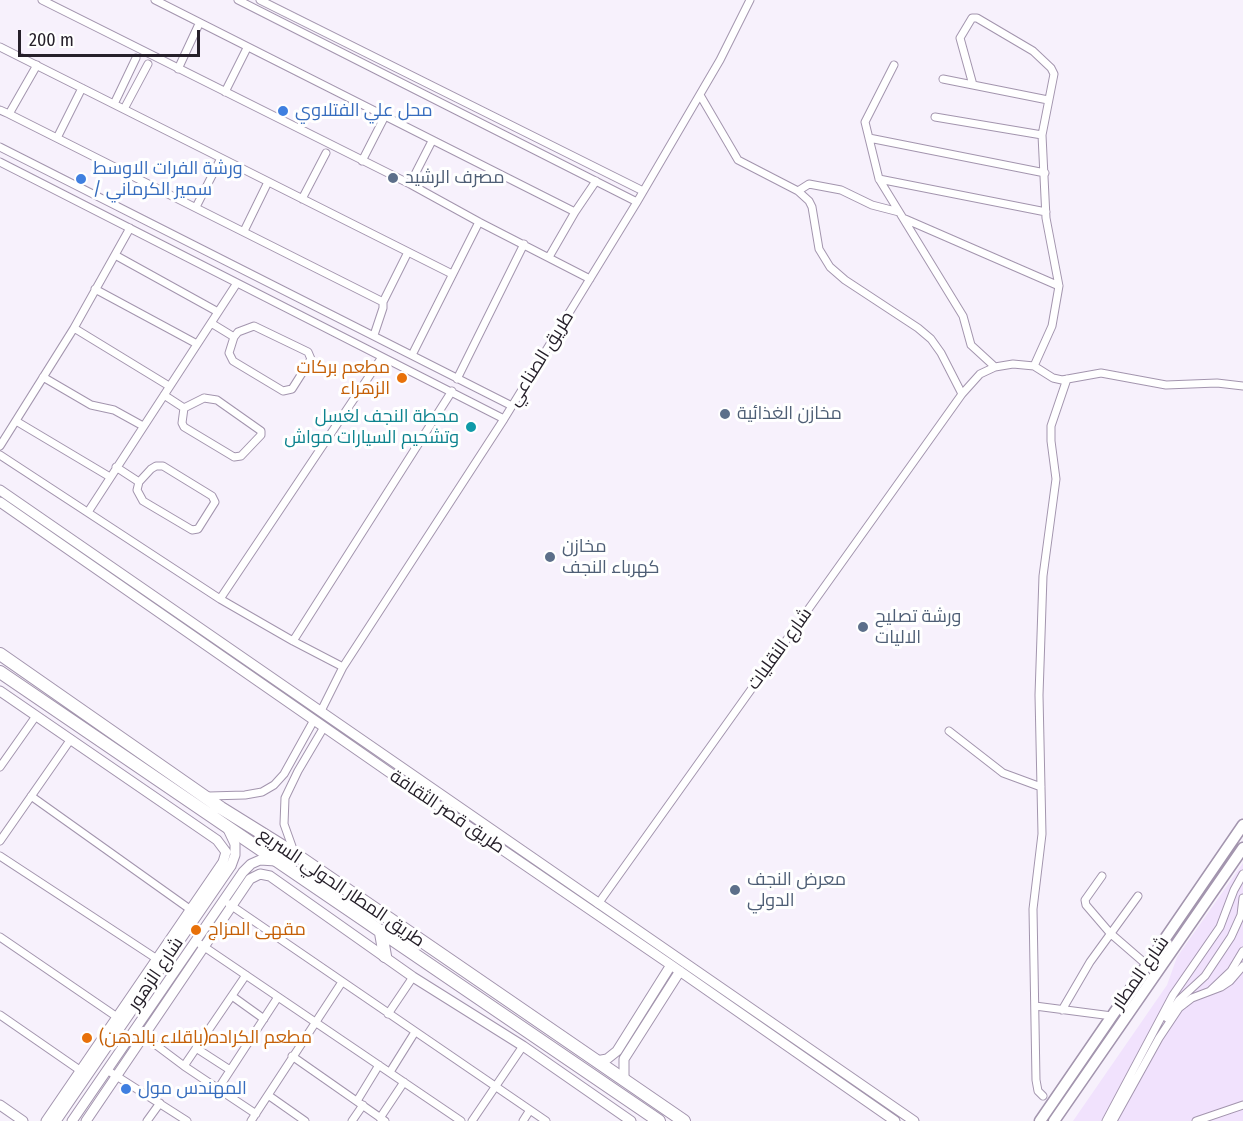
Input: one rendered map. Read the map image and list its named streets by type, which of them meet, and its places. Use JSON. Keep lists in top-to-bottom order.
{
  "streets": {
    "highway": ["طريق المطار الحولي السريع"],
    "main road": ["شارع المطار"],
    "street": [
      "طريق الصناعي",
      "شارع النقليات",
      "طريق قصر الثقافة",
      "شارع الزهور"
    ]
  },
  "crossings": [
    ["طريق الصناعي", "طريق قصر الثقافة"],
    ["شارع النقليات", "طريق قصر الثقافة"],
    ["طريق المطار الحولي السريع", "شارع الزهور"]
  ],
  "places": [
    "محل علي الفتلاوي",
    "مصرف الرشيد",
    "ورشة الفرات الاوسط / سمير الكرماني",
    "مطعم بركات الزهراء",
    "مخازن الغذائية",
    "محطة النجف لغسل وتشحيم السيارات مواش",
    "مخازن كهرباء النجف",
    "ورشة تصليح الاليات",
    "معرض النجف الدولي",
    "مقهى المزاج",
    "مطعم الكراده(باقلاء بالدهن)",
    "المهندس مول"
  ],
  "scale_bar": "200 m"
}
